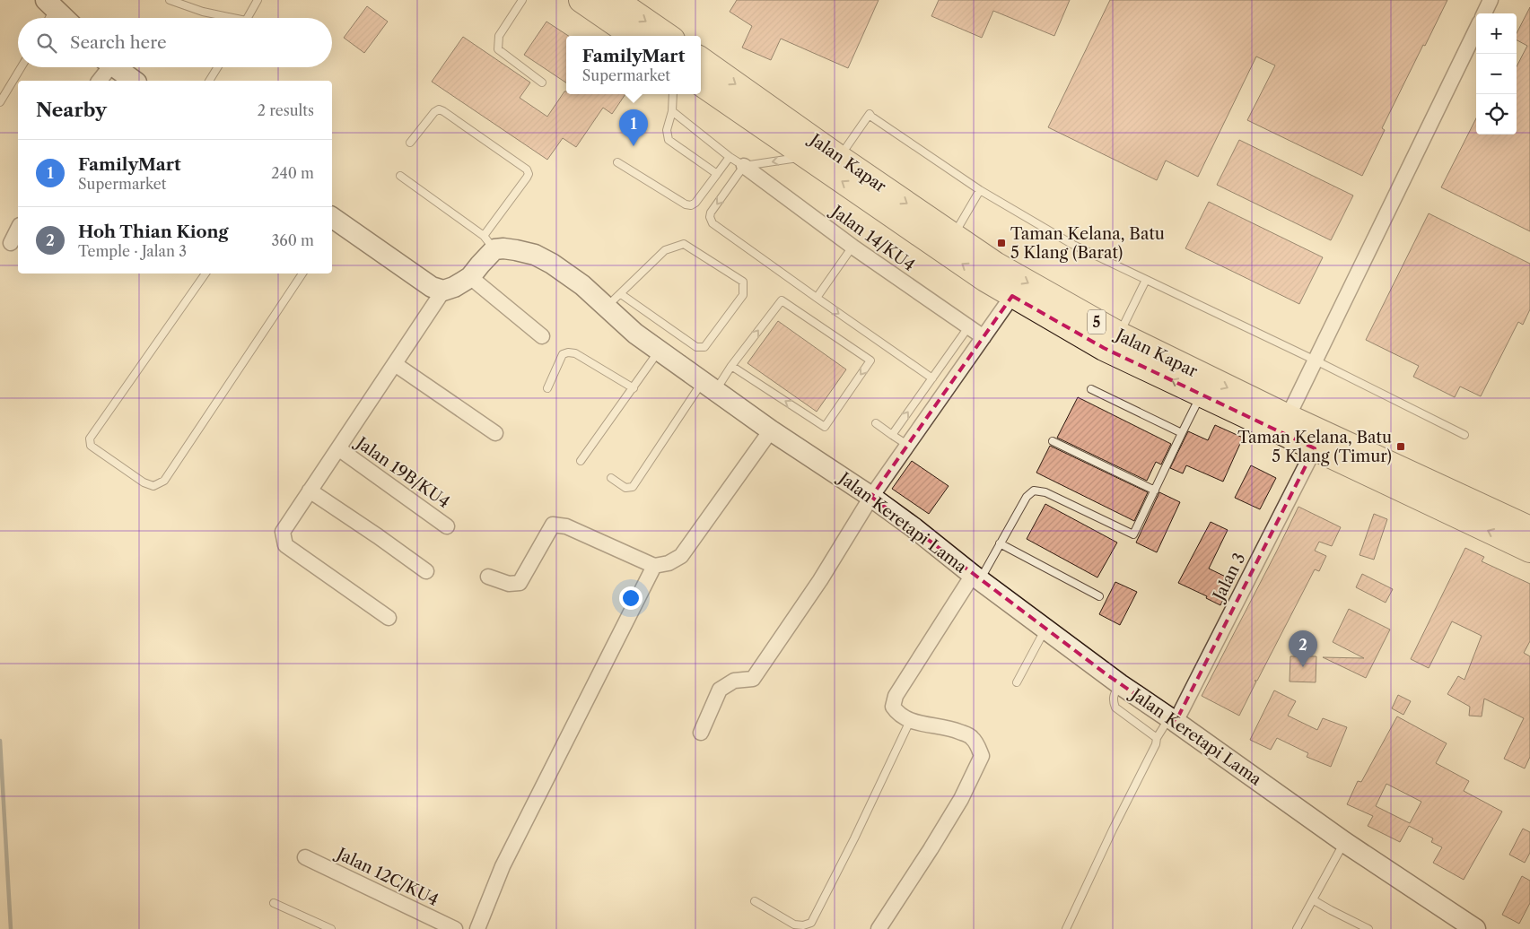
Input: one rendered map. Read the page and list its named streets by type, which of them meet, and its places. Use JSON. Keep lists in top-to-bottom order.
{
  "streets": {
    "highway": ["Jalan Kapar", "5"],
    "street": [
      "Jalan 14/KU4",
      "Jalan 19B/KU4",
      "Jalan Keretapi Lama",
      "Jalan 3",
      "Jalan 12C/KU4"
    ]
  },
  "crossings": [
    ["Jalan Kapar", "Jalan 3"],
    ["Jalan Keretapi Lama", "Jalan 3"]
  ],
  "places": {
    "transit": ["Taman Kelana, Batu 5 Klang (Barat)", "Taman Kelana, Batu 5 Klang (Timur)"]
  },
  "page": {
    "map_buttons": ["+", "−"],
    "search": "Search here",
    "popup": ["FamilyMart", "Supermarket"],
    "heading": ["Nearby", "2 results"],
    "pins": ["1", "2"],
    "list": [
      {
        "mark": "1",
        "name": "FamilyMart",
        "note": "Supermarket",
        "value": "240 m"
      },
      {
        "mark": "2",
        "name": "Hoh Thian Kiong",
        "note": "Temple · Jalan 3",
        "value": "360 m"
      }
    ]
  }
}
